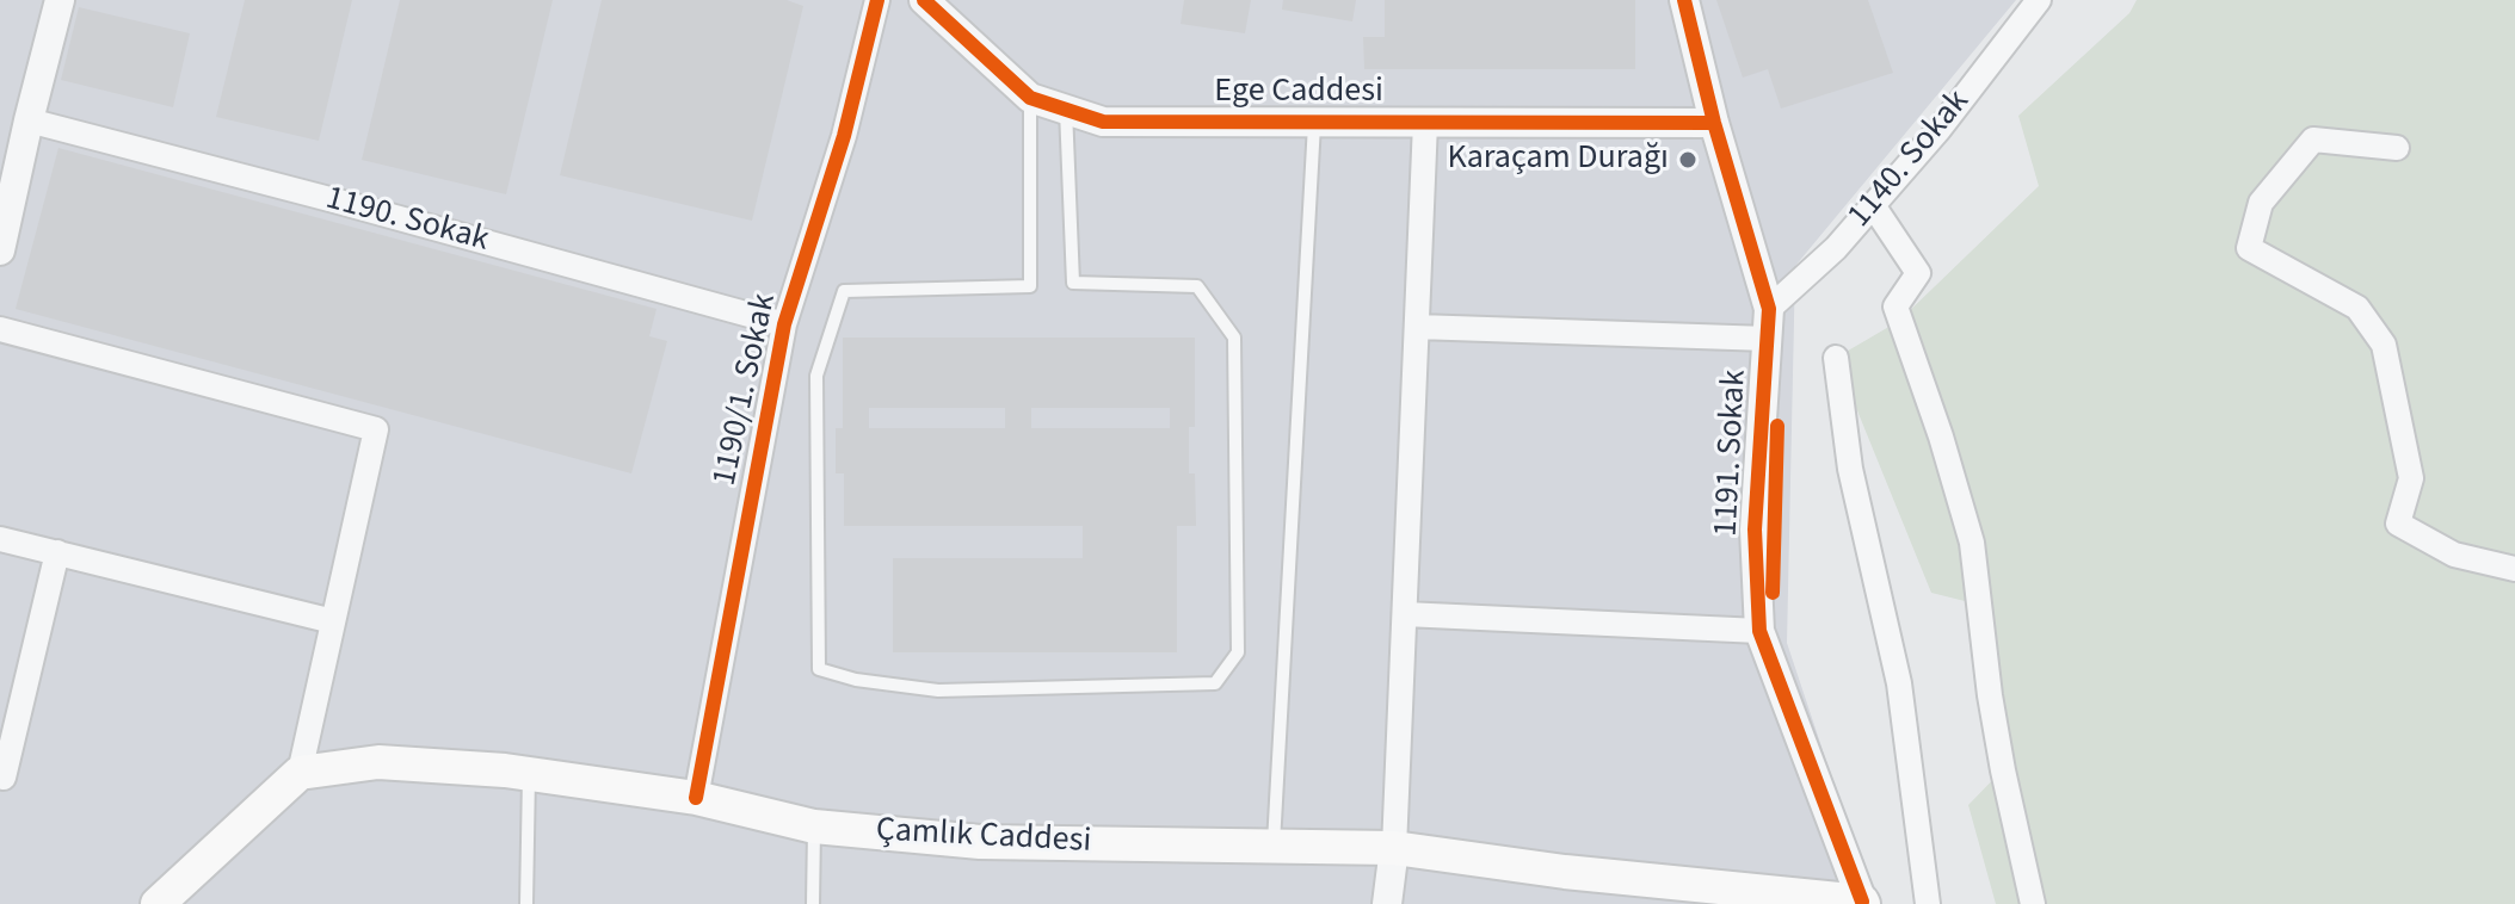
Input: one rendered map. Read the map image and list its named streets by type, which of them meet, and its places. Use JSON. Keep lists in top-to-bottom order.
{
  "streets": {
    "main road": ["Çamlık Caddesi"],
    "street": [
      "Ege Caddesi",
      "1140. Sokak",
      "1190. Sokak",
      "1190/1. Sokak",
      "1191. Sokak"
    ]
  },
  "crossings": [
    ["Ege Caddesi", "1191. Sokak"],
    ["1140. Sokak", "1191. Sokak"],
    ["1190. Sokak", "1190/1. Sokak"],
    ["1190/1. Sokak", "Çamlık Caddesi"],
    ["1191. Sokak", "Çamlık Caddesi"]
  ],
  "places": ["Karaçam Durağı"]
}
